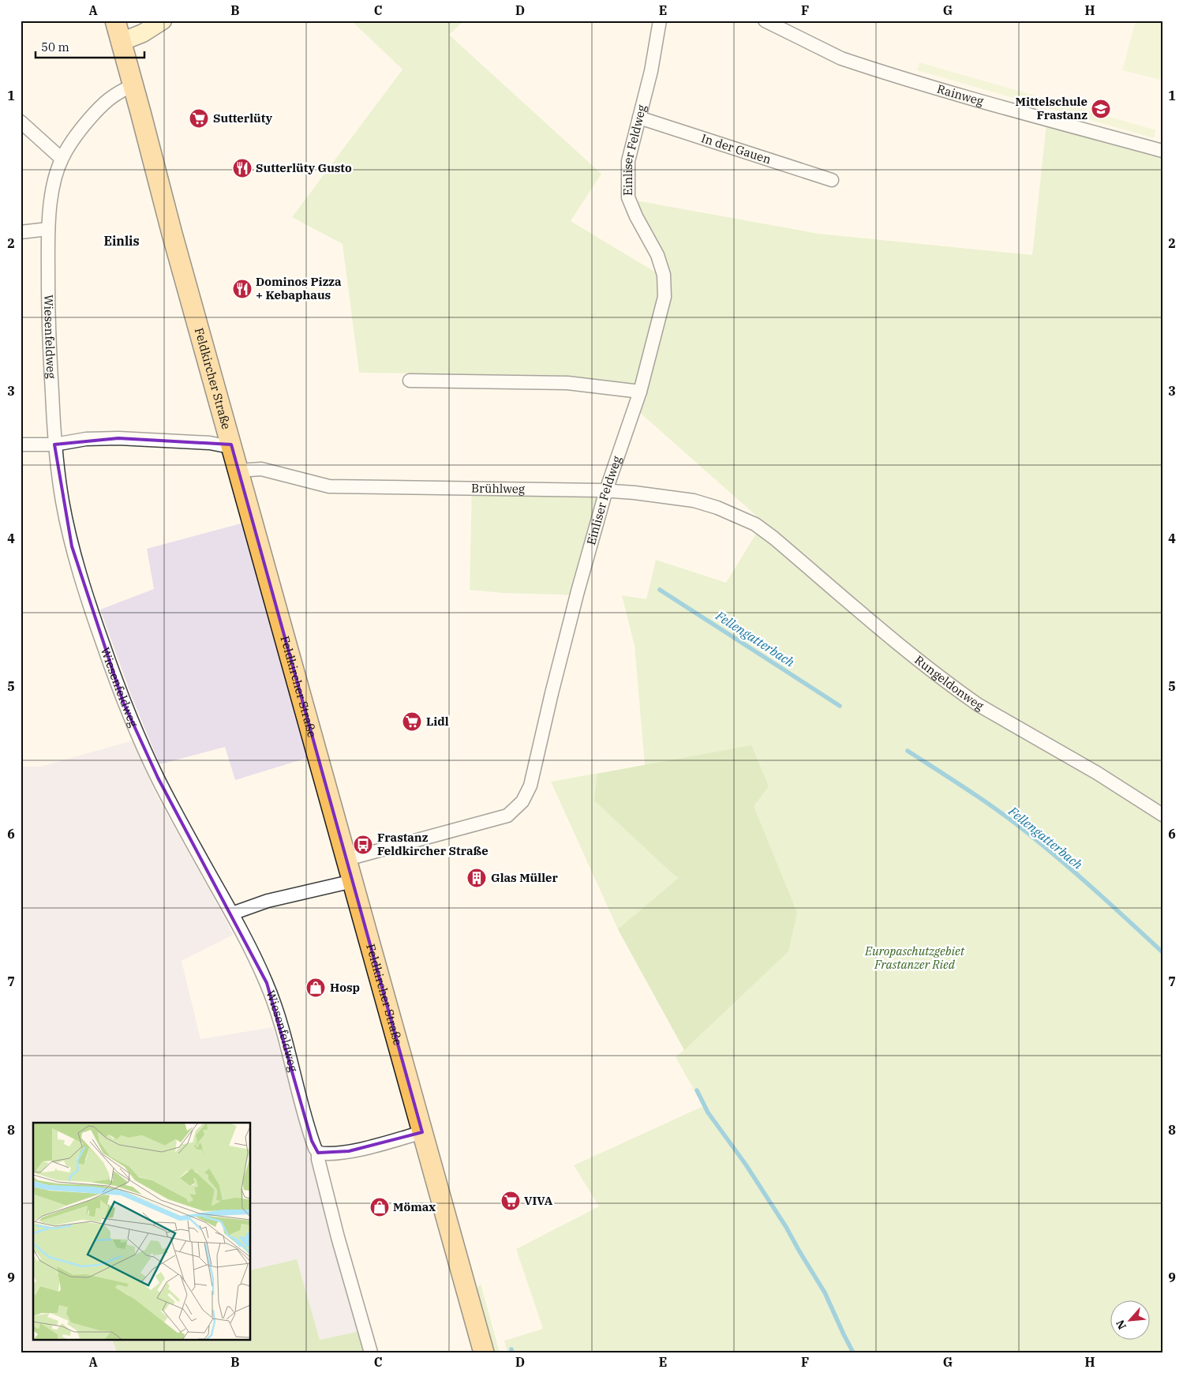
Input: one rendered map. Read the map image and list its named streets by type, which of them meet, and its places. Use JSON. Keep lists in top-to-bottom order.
{
  "streets": {
    "main road": ["Feldkircher Straße"],
    "street": [
      "Rainweg",
      "In der Gauen",
      "Einliser Feldweg",
      "Wiesenfeldweg",
      "Brühlweg",
      "Rungeldonweg"
    ]
  },
  "crossings": [
    ["In der Gauen", "Einliser Feldweg"],
    ["Einliser Feldweg", "Feldkircher Straße"],
    ["Einliser Feldweg", "Brühlweg"],
    ["Wiesenfeldweg", "Feldkircher Straße"],
    ["Feldkircher Straße", "Brühlweg"],
    ["Brühlweg", "Rungeldonweg"]
  ],
  "districts": ["Einlis"],
  "water": ["Fellengatterbach"],
  "parks": ["Europaschutzgebiet Frastanzer Ried"],
  "places": {
    "school or university": ["Mittelschule Frastanz"],
    "supermarket": ["Sutterlüty", "Lidl", "VIVA"],
    "restaurant": ["Sutterlüty Gusto", "Dominos Pizza + Kebaphaus"],
    "bus stop": ["Frastanz Feldkircher Straße"],
    "building": ["Glas Müller"],
    "shop": ["Hosp", "Mömax"]
  },
  "scale_bar": "50 m",
  "north": "bottom left",
  "grid": {
    "columns": [
      "A",
      "B",
      "C",
      "D",
      "E",
      "F",
      "G",
      "H"
    ],
    "rows": [
      "1",
      "2",
      "3",
      "4",
      "5",
      "6",
      "7",
      "8",
      "9"
    ]
  }
}
